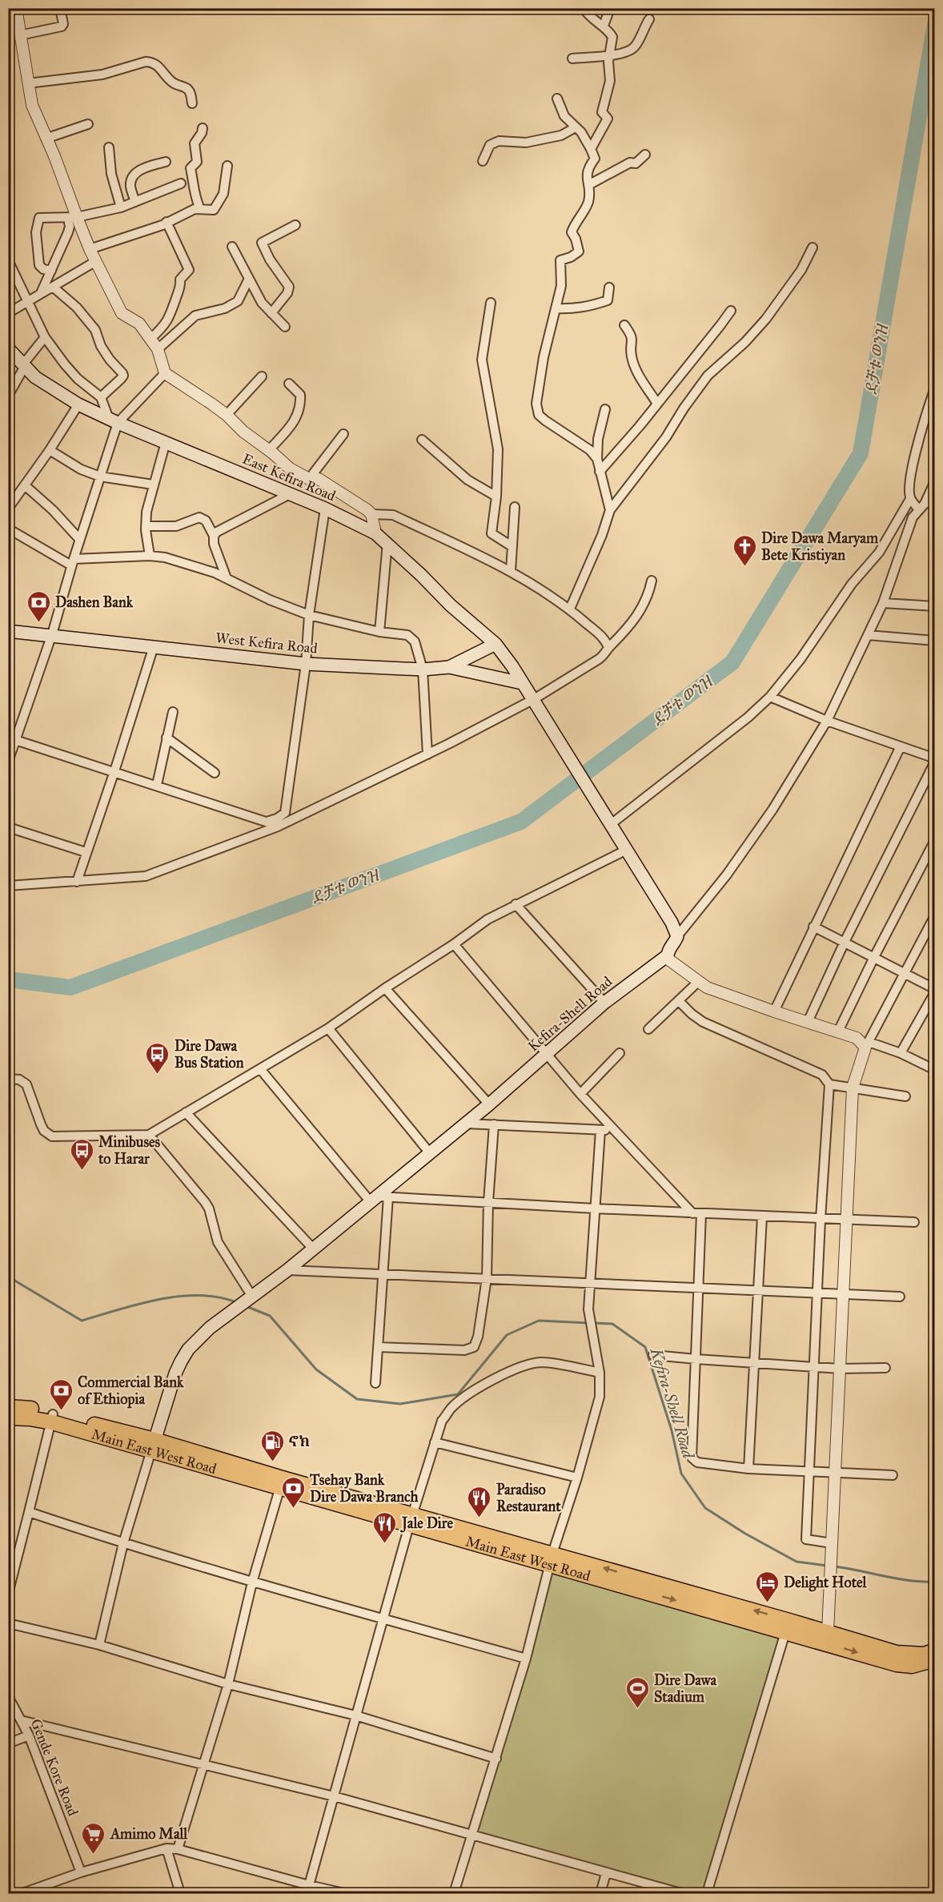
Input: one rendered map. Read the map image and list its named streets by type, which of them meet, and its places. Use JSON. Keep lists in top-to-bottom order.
{
  "streets": {
    "main road": [
      "East Kefira Road",
      "West Kefira Road",
      "Kefira-Shell Road",
      "Main East West Road"
    ],
    "street": ["Gende Kore Road"]
  },
  "crossings": [
    ["East Kefira Road", "West Kefira Road"],
    ["Kefira-Shell Road", "Main East West Road"]
  ],
  "water": ["ደቻቱ ወንዝ", "Kefira-Shell Road"],
  "places": {
    "church": ["Dire Dawa Maryam Bete Kristiyan"],
    "bank": ["Dashen Bank", "Commercial Bank of Ethiopia", "Tsehay Bank Dire Dawa Branch"],
    "bus stop": ["Dire Dawa Bus Station", "Minibuses to Harar"],
    "fuel station": ["ኖክ"],
    "restaurant": ["Paradiso Restaurant", "Jale Dire"],
    "hotel": ["Delight Hotel"],
    "sports": ["Dire Dawa Stadium"],
    "supermarket": ["Amimo Mall"]
  }
}
